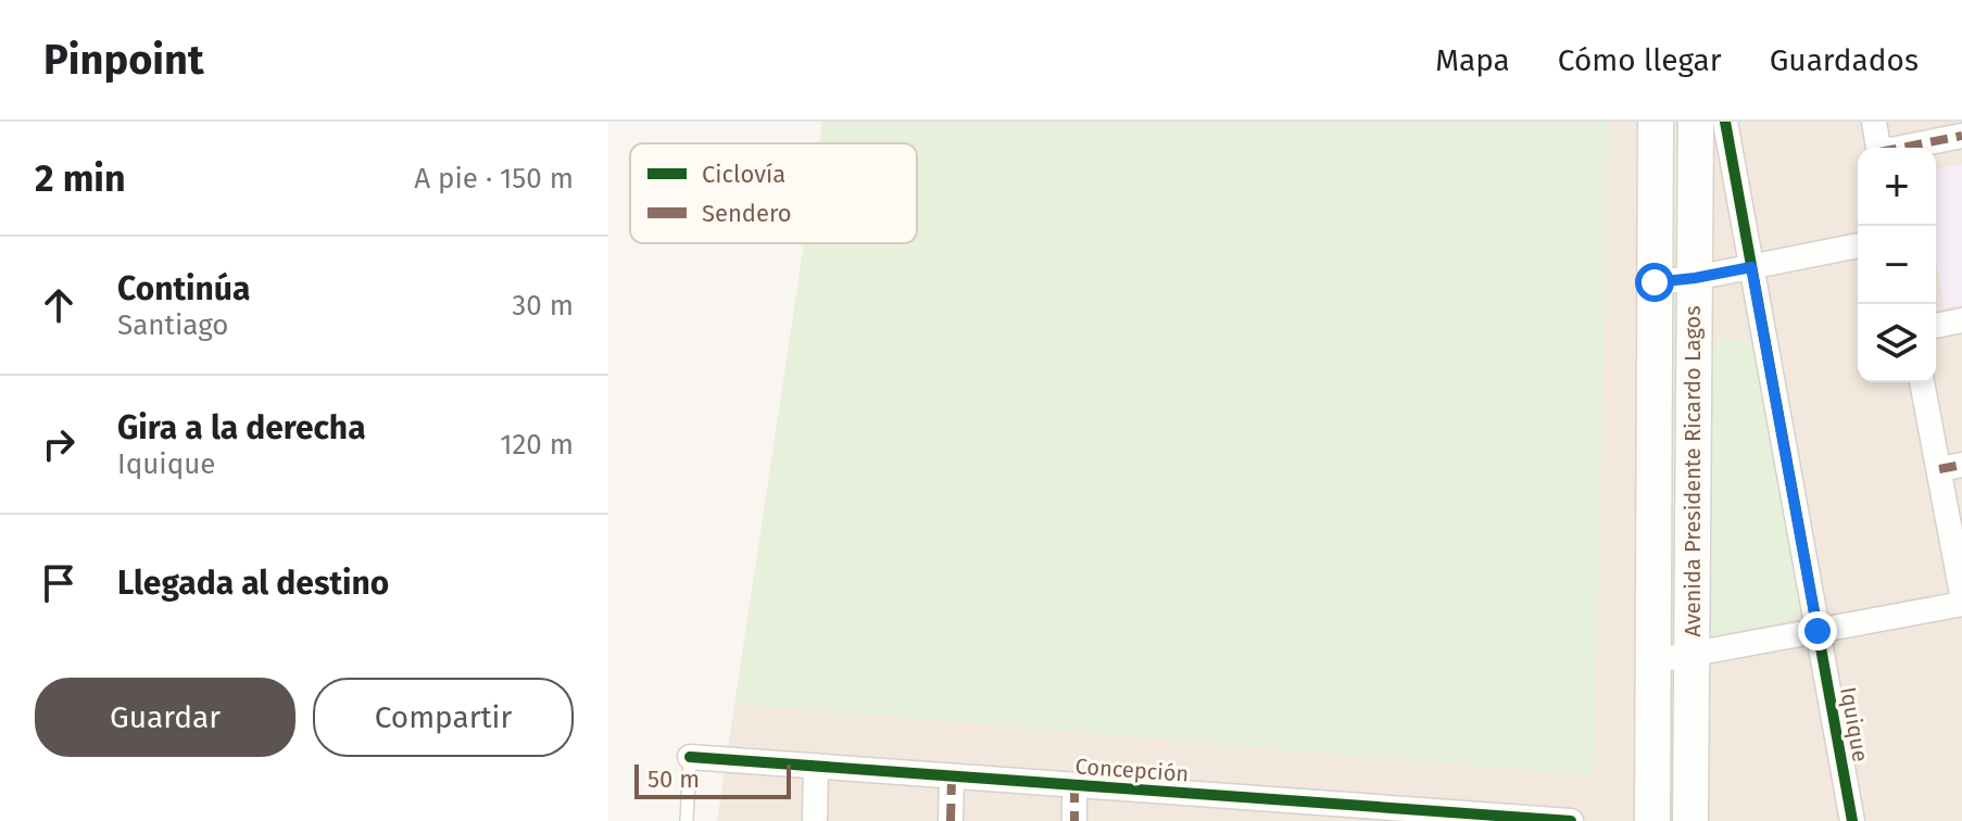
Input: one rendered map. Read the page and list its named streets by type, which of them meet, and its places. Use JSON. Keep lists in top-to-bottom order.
{
  "streets": {
    "street": ["Avenida Presidente Ricardo Lagos", "Iquique", "Concepción"]
  },
  "legend": ["Ciclovía", "Sendero"],
  "scale_bar": "50 m",
  "page": {
    "header": "Pinpoint",
    "nav": ["Mapa", "Cómo llegar", "Guardados"],
    "heading": ["2 min", "A pie · 150 m"],
    "map_buttons": ["+", "−"],
    "list": [
      ["Continúa", "Santiago", "30 m"],
      ["Gira a la derecha", "Iquique", "120 m"],
      "Llegada al destino"
    ],
    "buttons": ["Guardar", "Compartir"],
    "scale": "50 m"
  }
}
